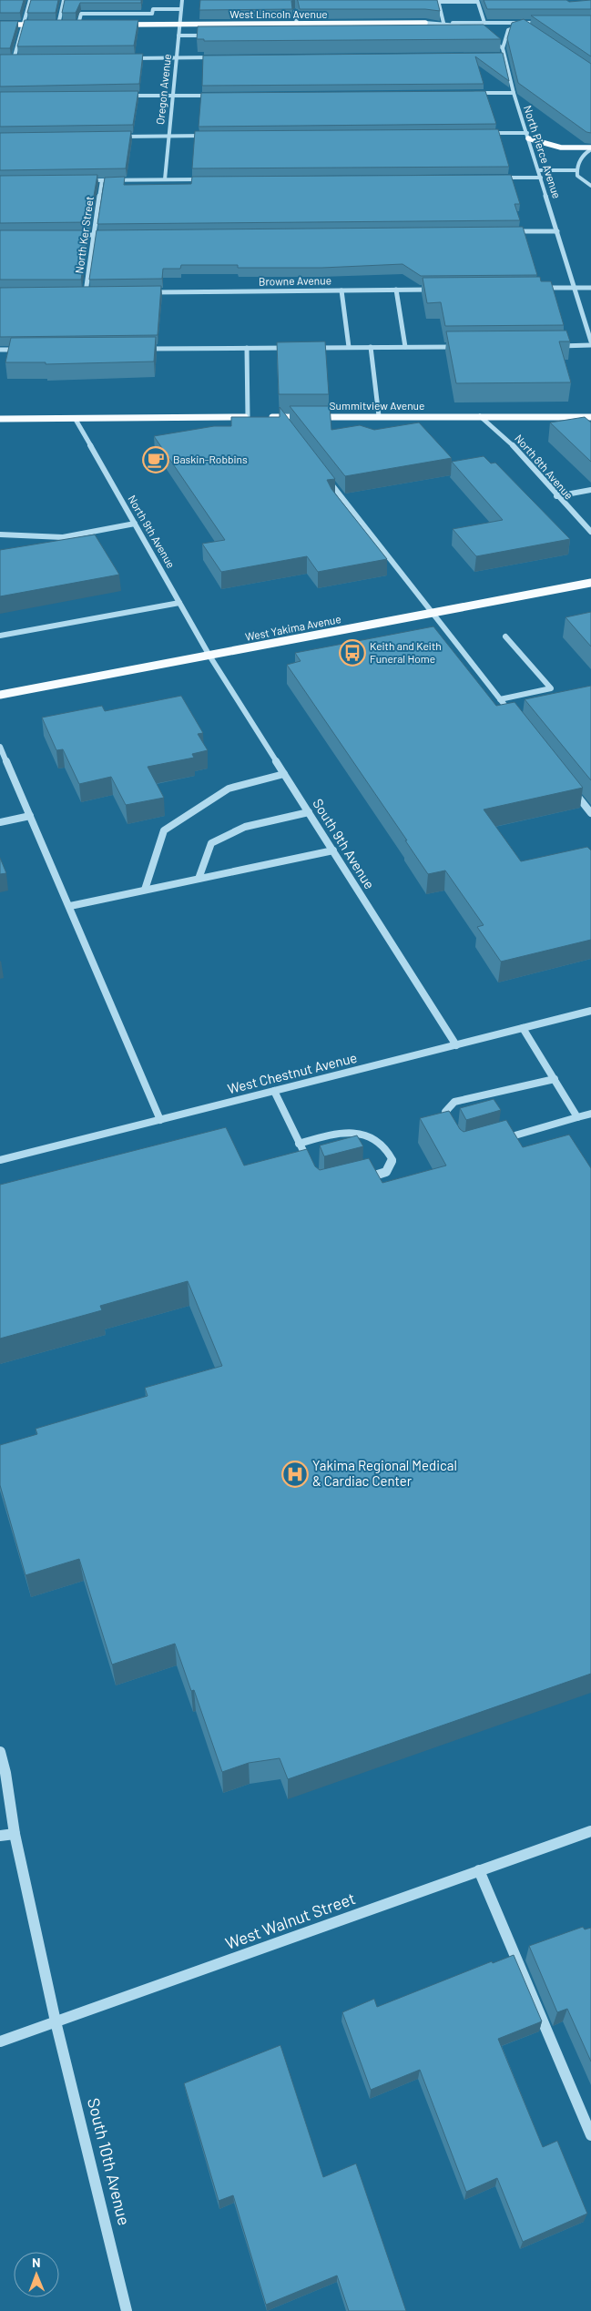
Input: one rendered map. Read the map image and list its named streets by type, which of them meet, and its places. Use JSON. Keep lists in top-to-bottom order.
{
  "streets": {
    "main road": ["West Lincoln Avenue", "Summitview Avenue", "West Yakima Avenue"],
    "street": [
      "Oregon Avenue",
      "North Pierce Avenue",
      "North Ker Street",
      "Browne Avenue",
      "North 8th Avenue",
      "North 9th Avenue",
      "South 9th Avenue",
      "West Chestnut Avenue",
      "West Walnut Street",
      "South 10th Avenue"
    ]
  },
  "crossings": [
    ["West Lincoln Avenue", "Oregon Avenue"],
    ["West Lincoln Avenue", "North Pierce Avenue"],
    ["Summitview Avenue", "North 8th Avenue"],
    ["North 9th Avenue", "West Yakima Avenue"],
    ["North 9th Avenue", "South 9th Avenue"],
    ["West Yakima Avenue", "South 9th Avenue"],
    ["South 9th Avenue", "West Chestnut Avenue"],
    ["West Walnut Street", "South 10th Avenue"]
  ],
  "places": {
    "cafe": ["Baskin-Robbins"],
    "bus stop": ["Keith and Keith Funeral Home"],
    "hospital": ["Yakima Regional Medical & Cardiac Center"]
  },
  "north": "top"
}
